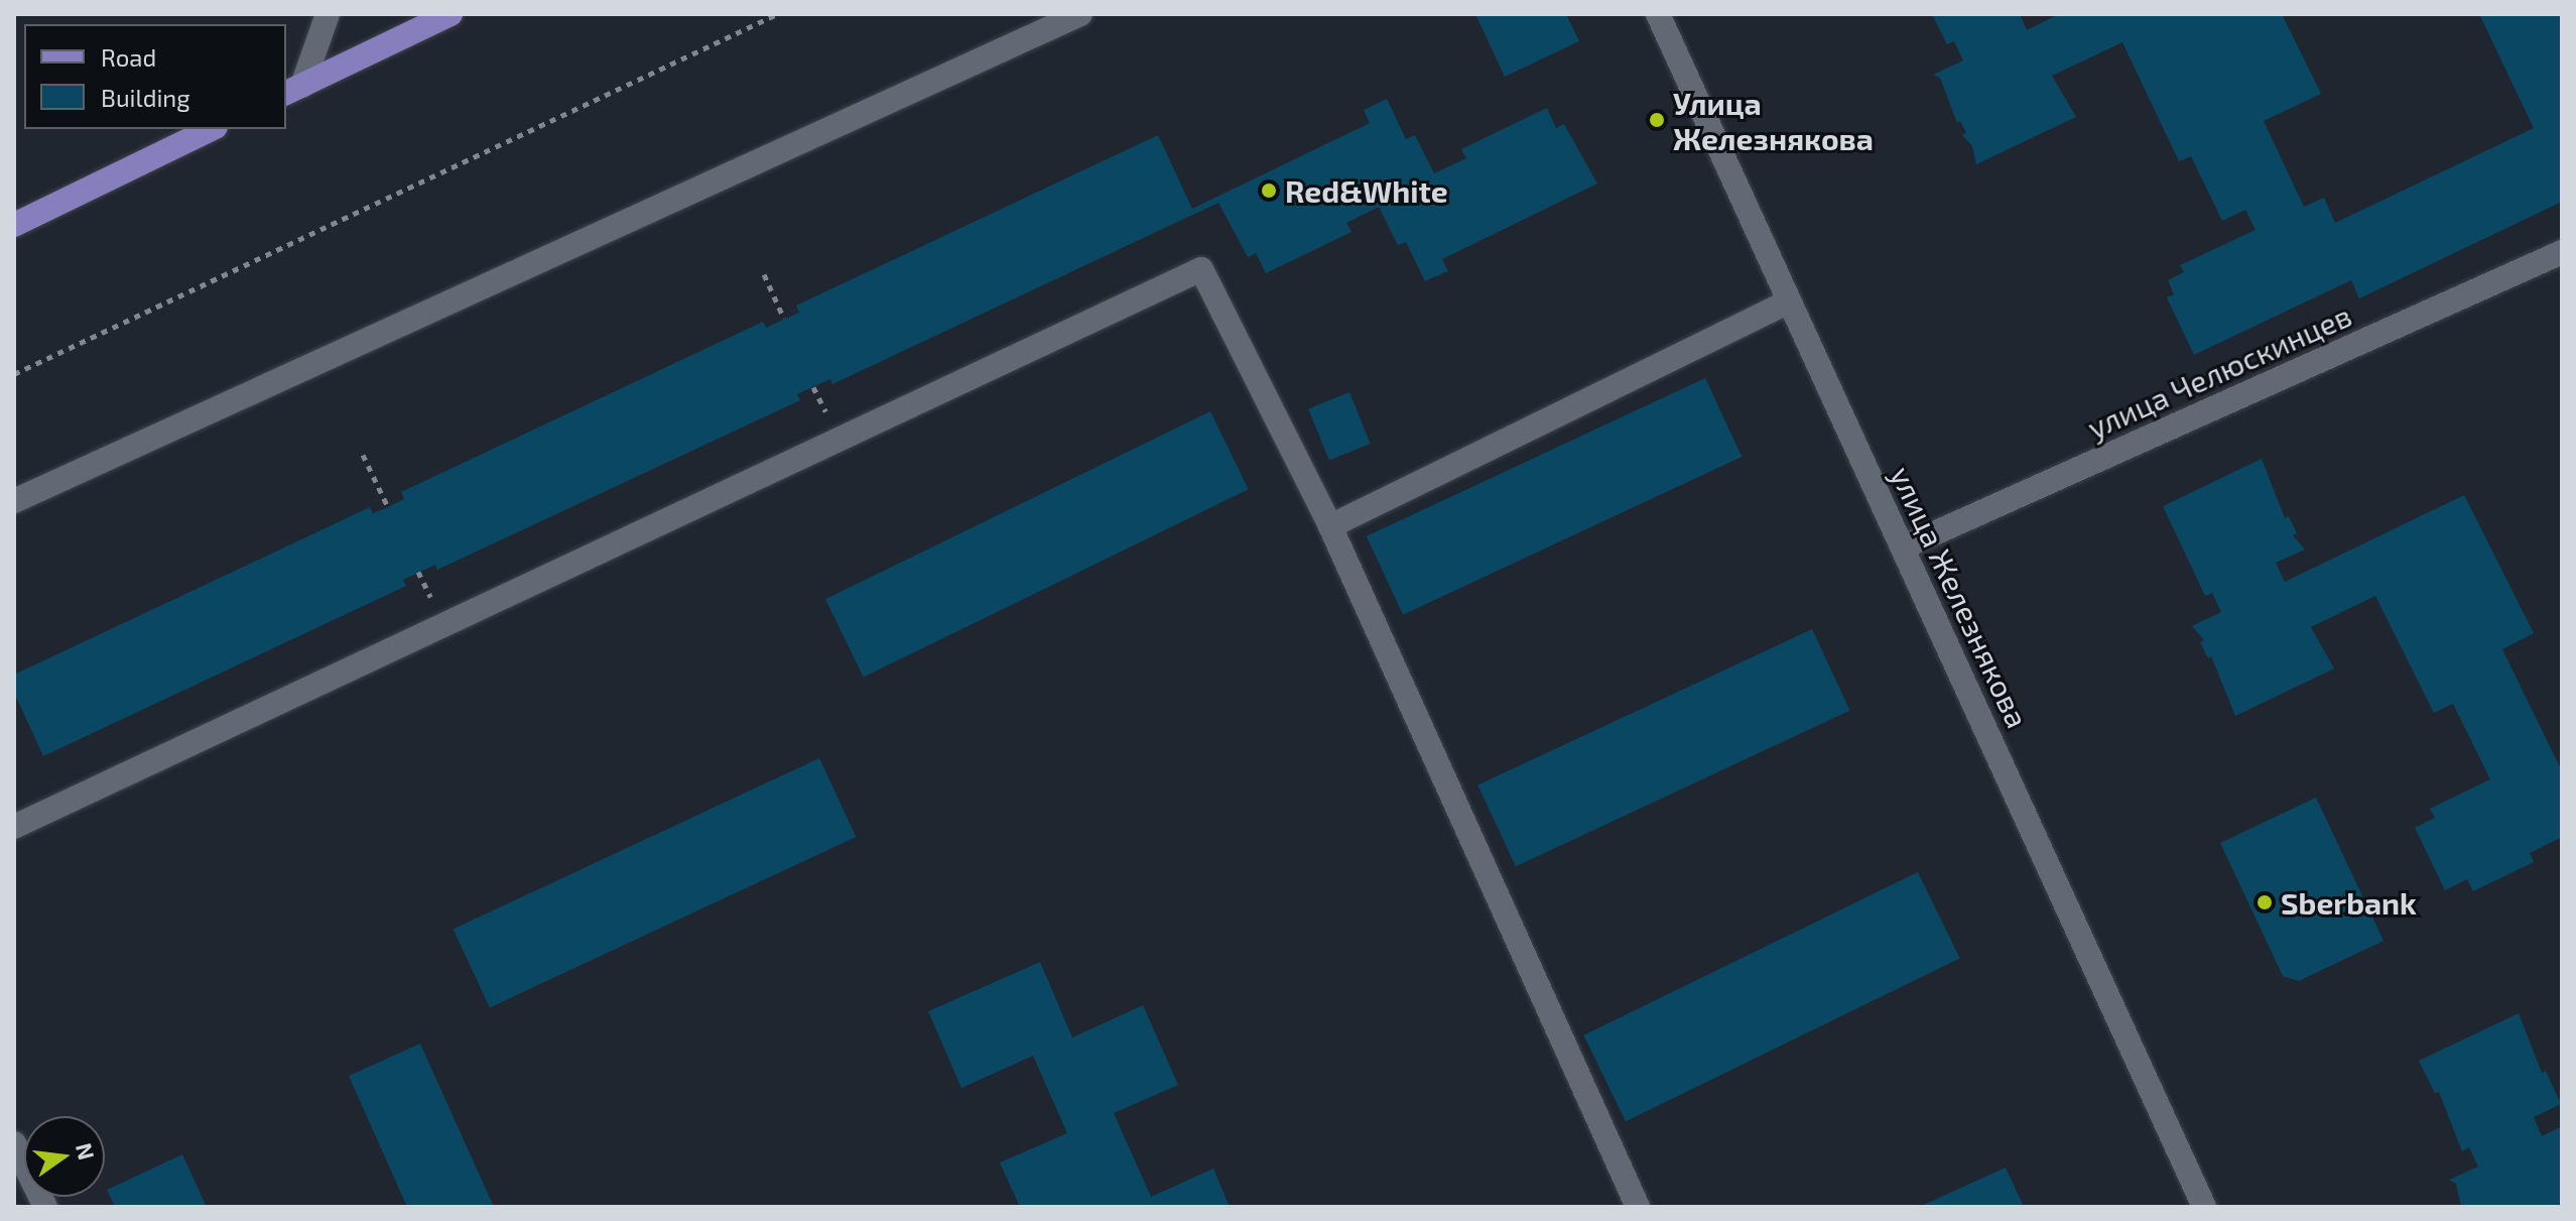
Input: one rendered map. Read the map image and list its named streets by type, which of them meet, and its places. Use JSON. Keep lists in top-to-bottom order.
{
  "streets": {
    "street": ["улица Челюскинцев", "улица Железнякова"]
  },
  "crossings": [
    ["улица Челюскинцев", "улица Железнякова"]
  ],
  "places": ["Улица Железнякова", "Red&White", "Sberbank"],
  "legend": ["Road", "Building"],
  "north": "right"
}
